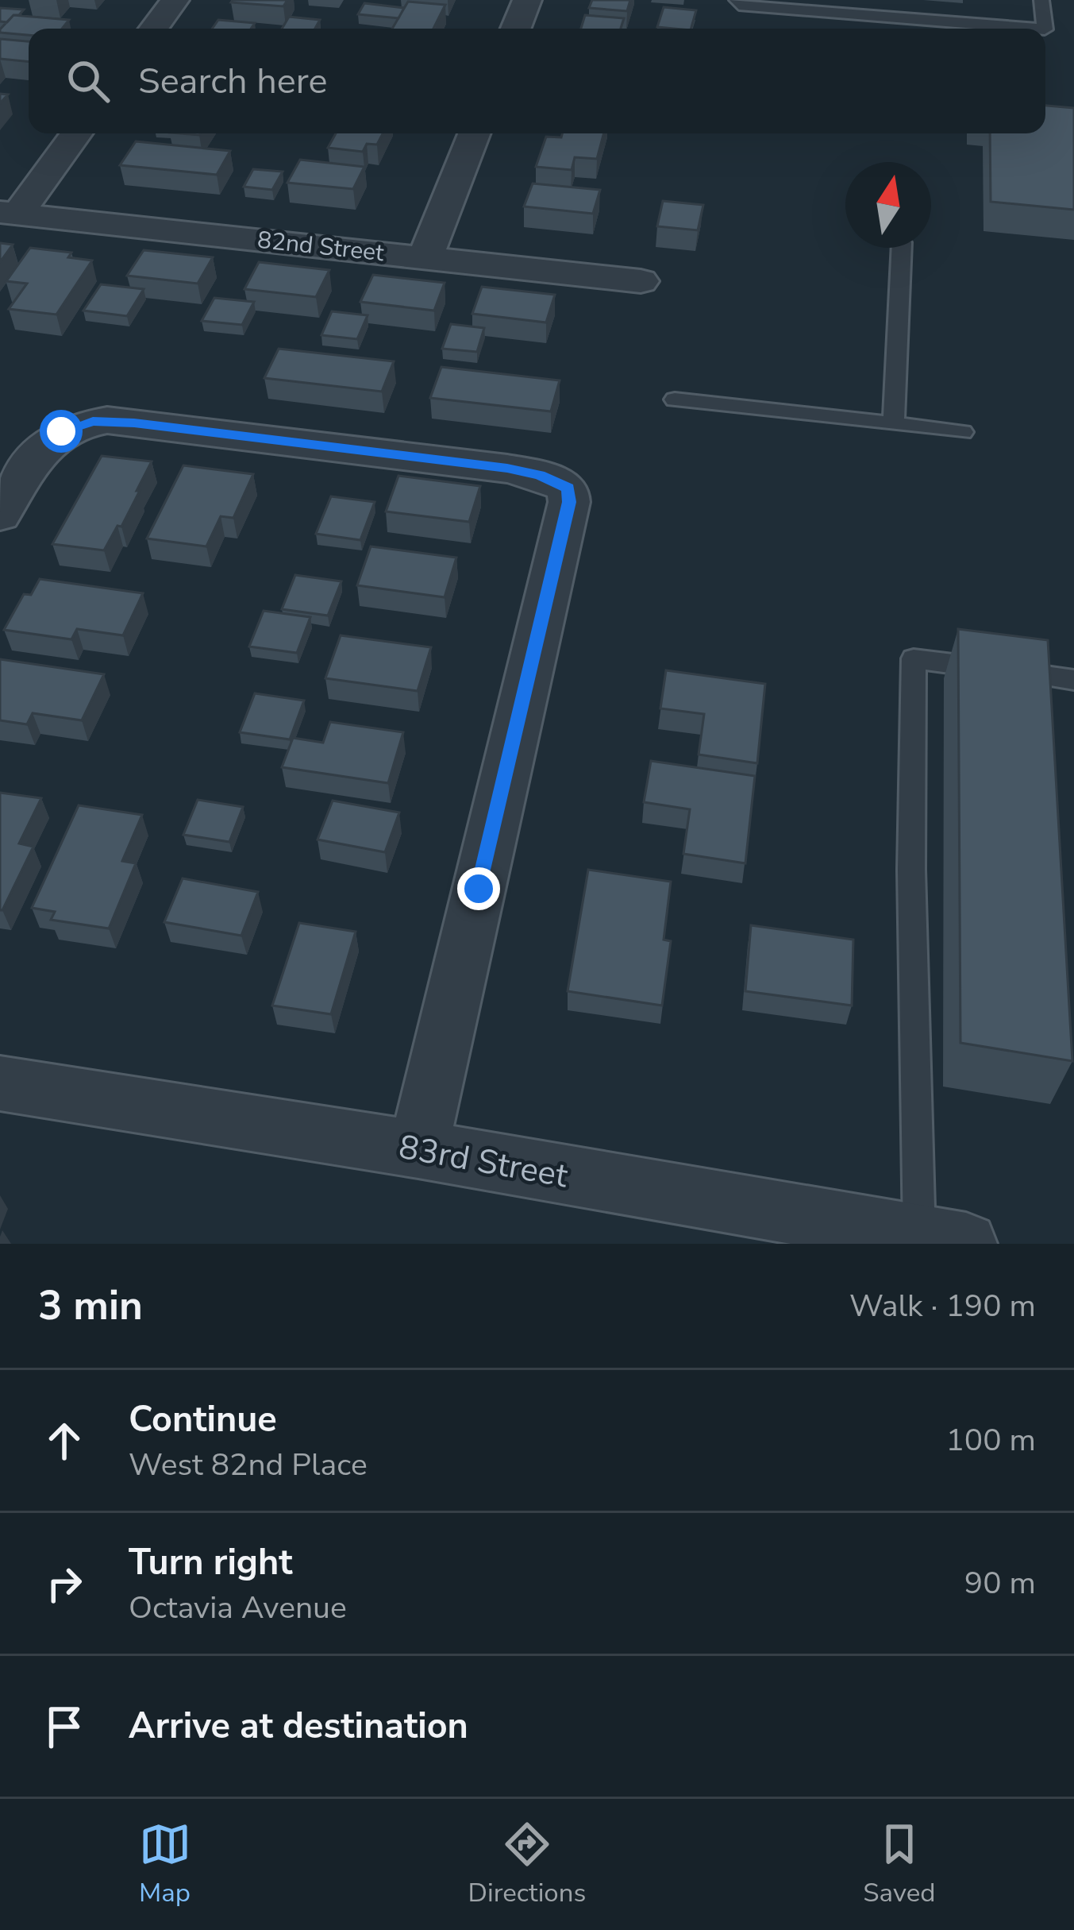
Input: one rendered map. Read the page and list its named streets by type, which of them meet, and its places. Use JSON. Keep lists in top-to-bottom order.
{
  "streets": {
    "street": ["82nd Street", "83rd Street"]
  },
  "north": "top",
  "page": {
    "search": "Search here",
    "heading": ["3 min", "Walk · 190 m"],
    "list": [
      ["Continue", "West 82nd Place", "100 m"],
      ["Turn right", "Octavia Avenue", "90 m"],
      "Arrive at destination"
    ],
    "nav": ["Map", "Directions", "Saved"]
  }
}
